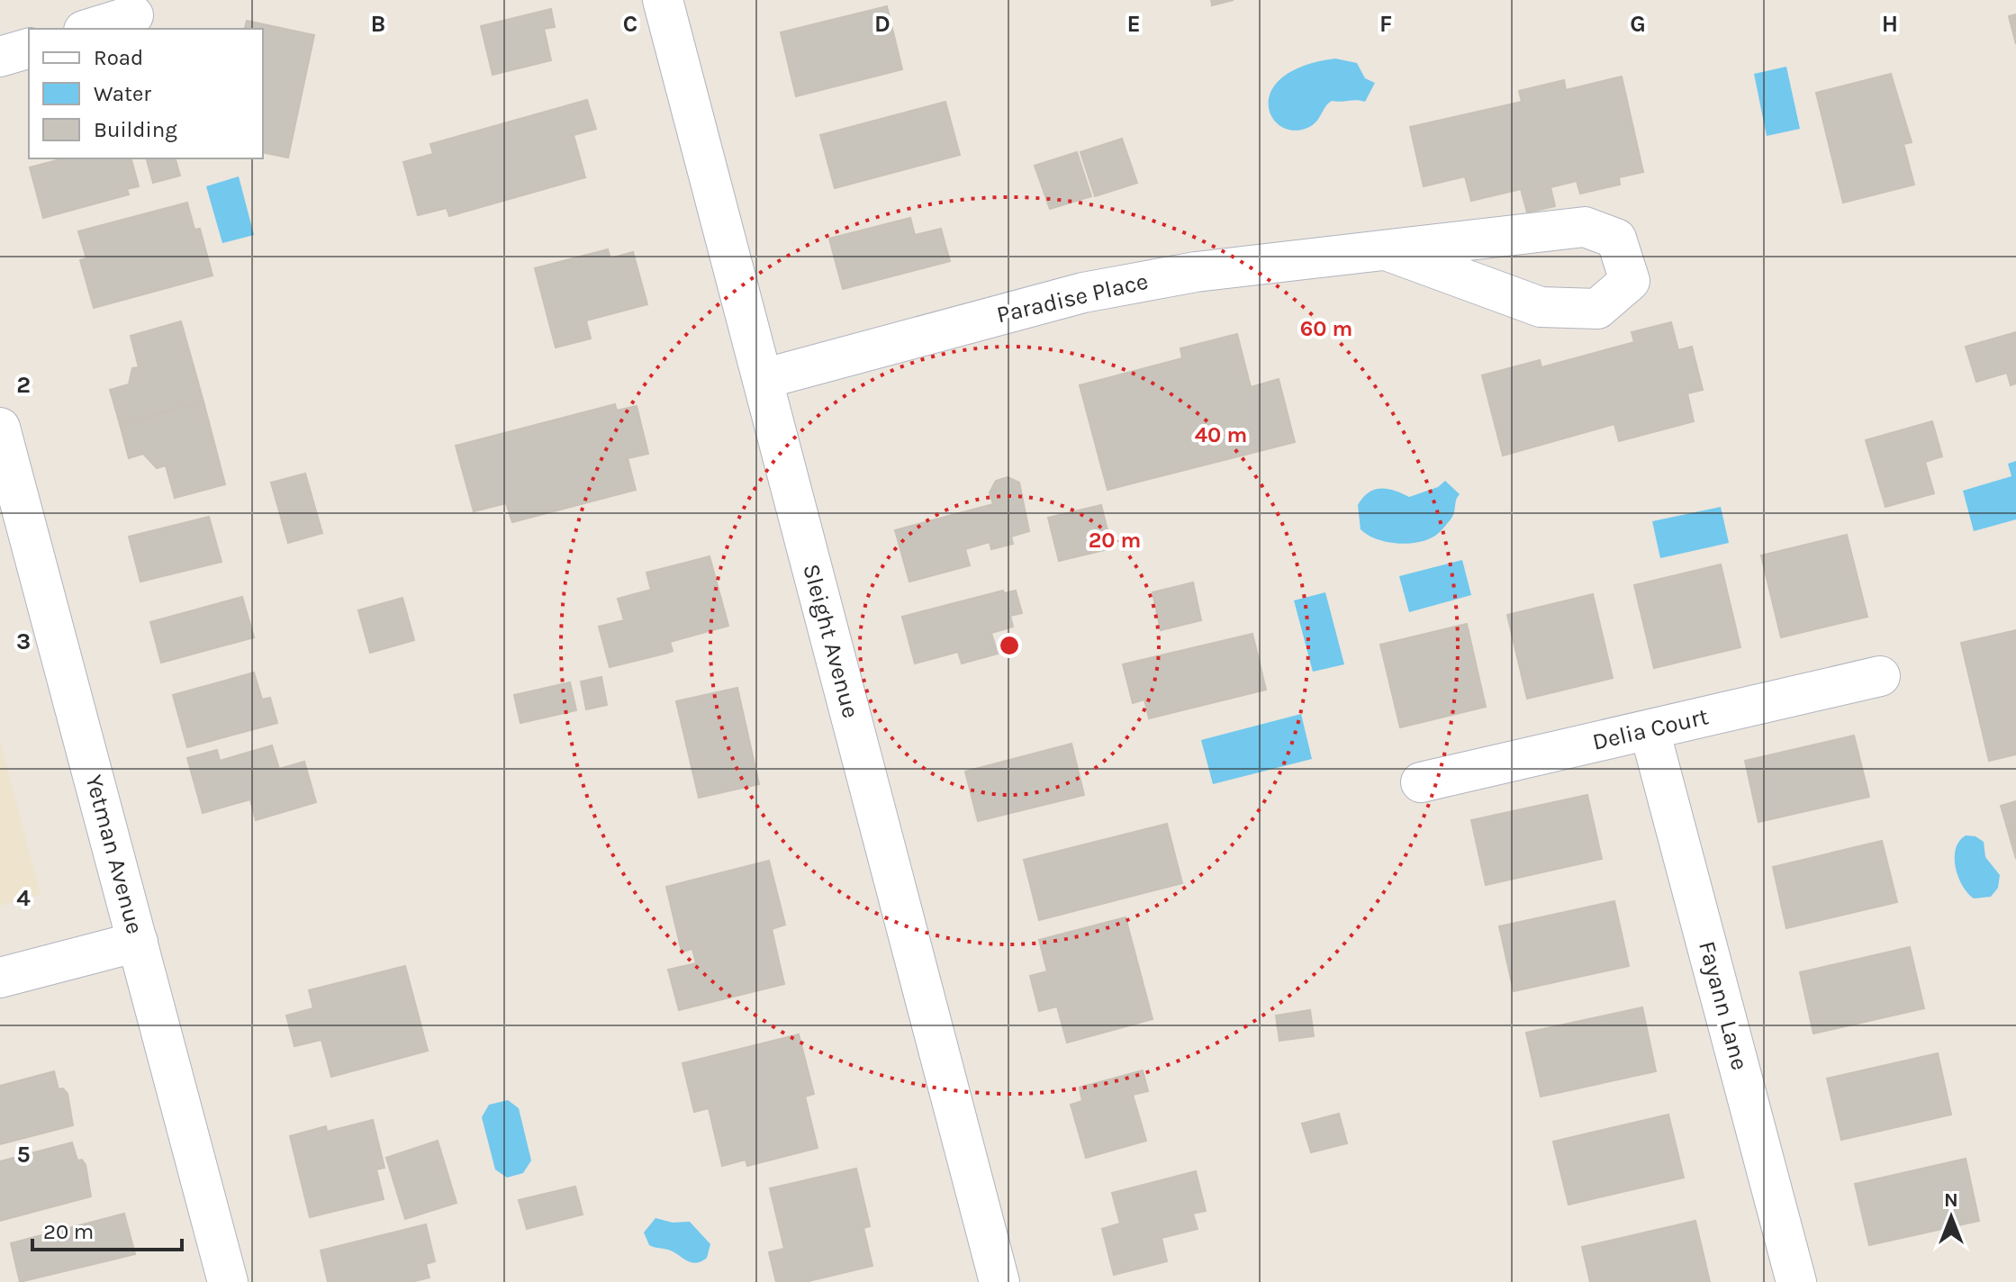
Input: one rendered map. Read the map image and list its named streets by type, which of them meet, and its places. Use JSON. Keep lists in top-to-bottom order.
{
  "streets": {
    "street": [
      "Paradise Place",
      "Sleight Avenue",
      "Delia Court",
      "Yetman Avenue",
      "Fayann Lane"
    ]
  },
  "crossings": [
    ["Paradise Place", "Sleight Avenue"],
    ["Delia Court", "Fayann Lane"]
  ],
  "legend": ["Road", "Water", "Building"],
  "scale_bar": "20 m",
  "north": "top",
  "grid": {
    "columns": [
      "B",
      "C",
      "D",
      "E",
      "F",
      "G",
      "H"
    ],
    "rows": [
      "2",
      "3",
      "4",
      "5"
    ]
  },
  "rings": ["60 m", "40 m", "20 m"]
}
